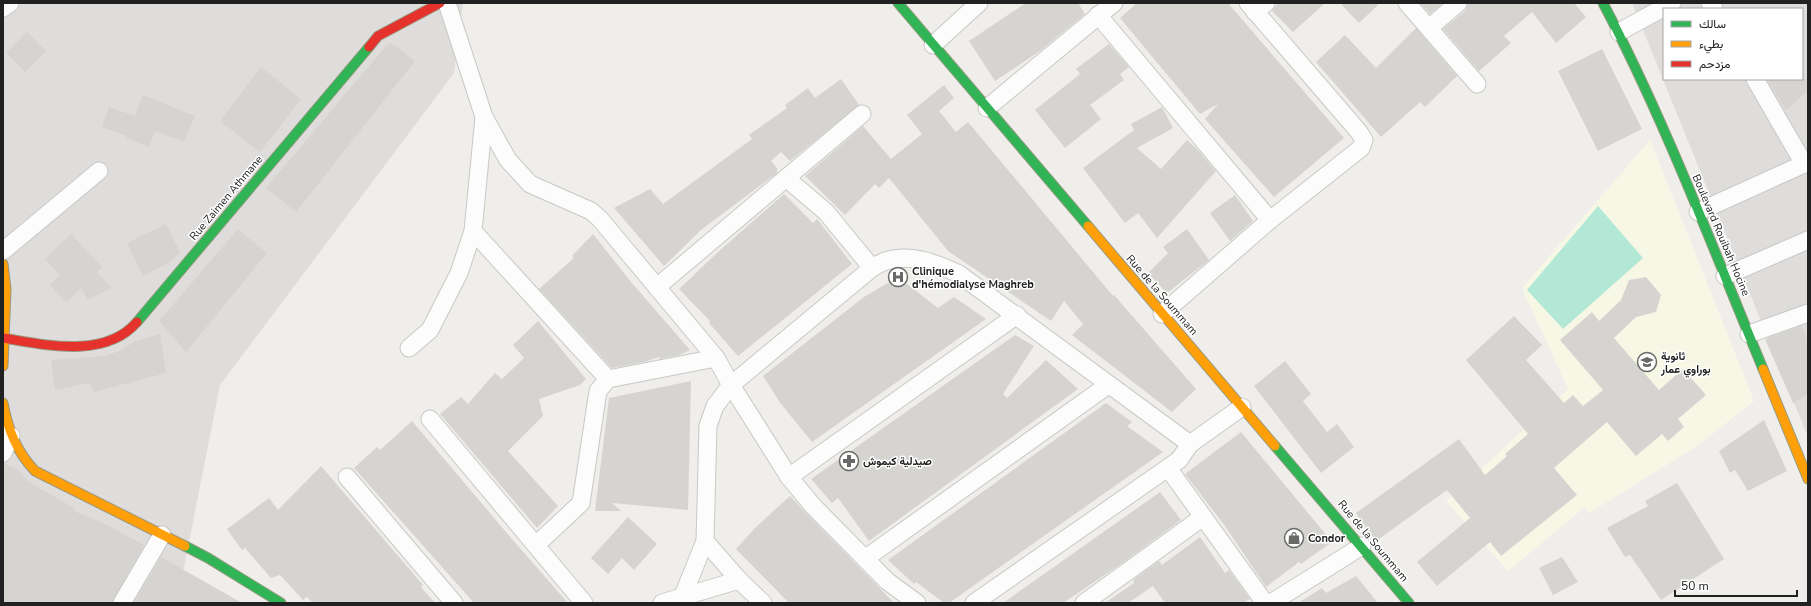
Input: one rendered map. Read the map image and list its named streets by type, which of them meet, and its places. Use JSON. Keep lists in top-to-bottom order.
{
  "streets": {
    "main road": ["Rue Zaimen Athmane", "Boulevard Rouibah Hocine", "Rue de la Soummam"]
  },
  "places": {
    "hospital": ["Clinique d'hémodialyse Maghreb"],
    "school or university": ["ثانوية بوراوي عمار"],
    "pharmacy": ["صيدلية كيموش"],
    "shop": ["Condor"]
  },
  "legend": ["سالك", "بطيء", "مزدحم"],
  "scale_bar": "50 m"
}
